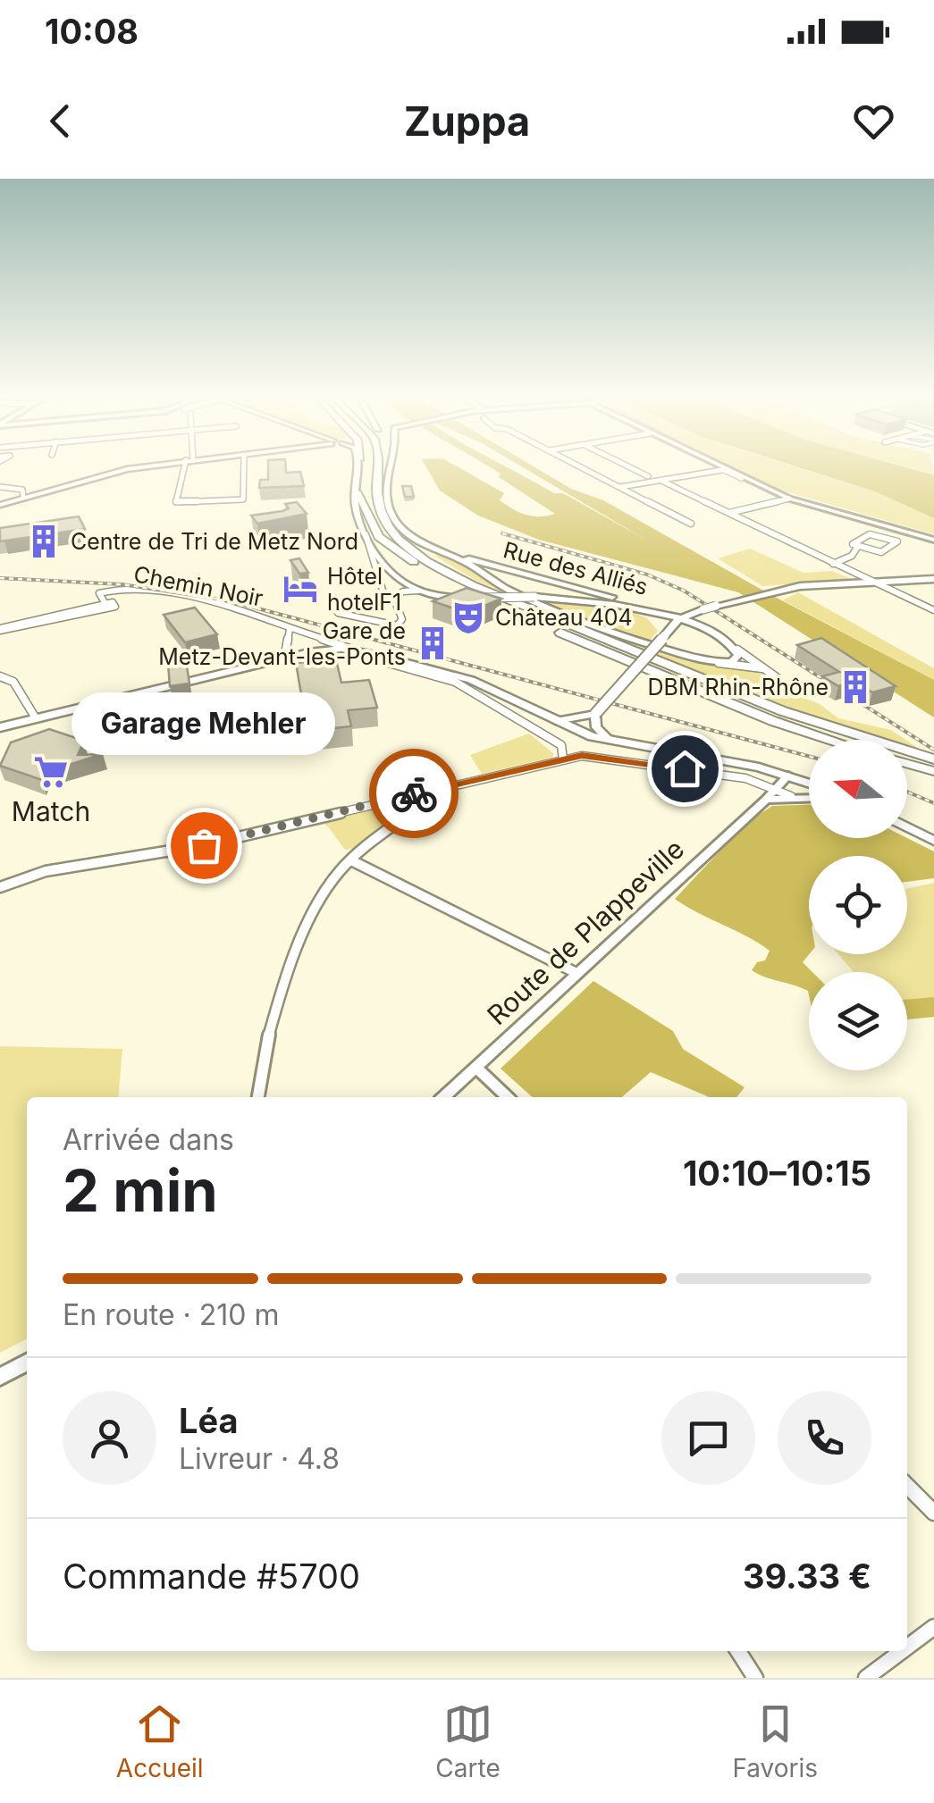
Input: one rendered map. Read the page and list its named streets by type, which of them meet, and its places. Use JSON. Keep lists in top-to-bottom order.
{
  "streets": {
    "main road": ["Rue des Alliés"],
    "street": ["Chemin Noir", "Route de Plappeville"]
  },
  "places": {
    "building": ["Centre de Tri de Metz Nord", "Gare de Metz-Devant-les-Ponts", "DBM Rhin-Rhône"],
    "hotel": ["Hôtel hotelF1"],
    "theatre": ["Château 404"],
    "supermarket": ["Match"],
    "other": ["Garage Mehler"]
  },
  "north": "left",
  "page": {
    "status": "10:08",
    "header": "Zuppa",
    "bubble": "Garage Mehler",
    "heading": ["2 min", "Arrivée dans", "10:10–10:15"],
    "panel": [
      "Léa",
      "Livreur · 4.8",
      "Commande #5700",
      "39.33 €"
    ],
    "bar": "En route · 210 m",
    "tabs": ["Accueil", "Carte", "Favoris"]
  }
}
